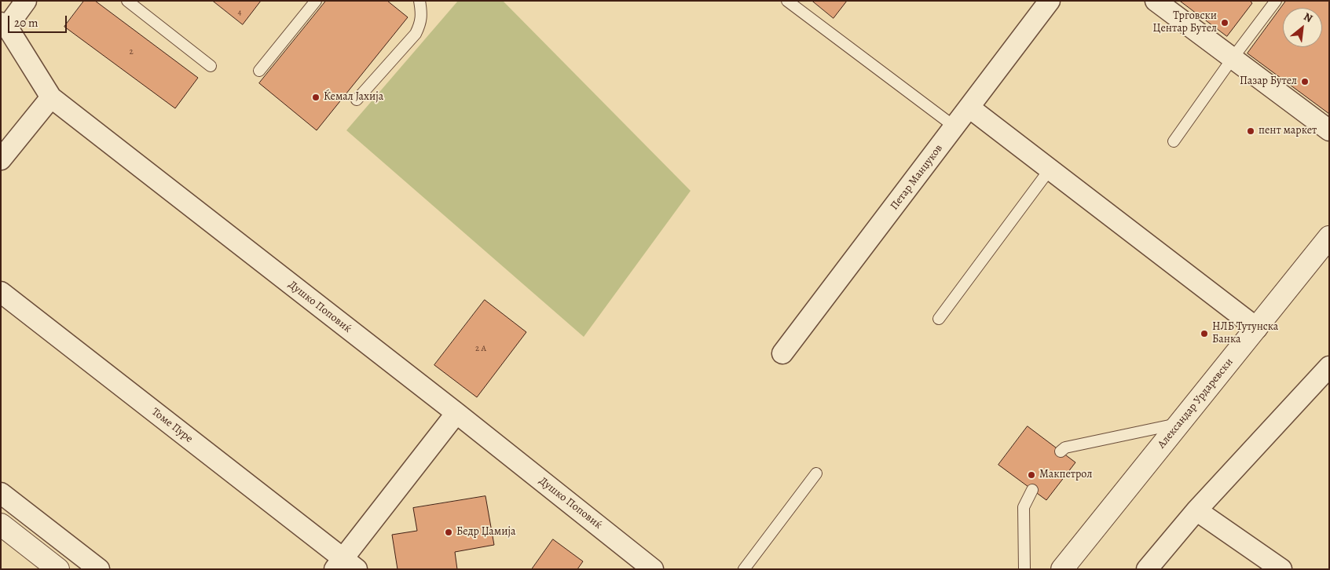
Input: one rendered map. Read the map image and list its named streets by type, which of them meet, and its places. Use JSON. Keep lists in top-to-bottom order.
{
  "streets": {
    "street": [
      "Петар Манџуков",
      "Душко Поповиќ",
      "Александар Урдаревски",
      "Томе Пуре"
    ]
  },
  "crossings": [
    ["Душко Поповиќ", "Томе Пуре"]
  ],
  "places": [
    "Трговски Центар Бутел",
    "Пазар Бутел",
    "Ќемал Јахија",
    "пент маркет",
    "НЛБ Тутунска Банка",
    "Макпетрол",
    "Бедр Џамија"
  ],
  "house_numbers": ["4", "2", "2 А"],
  "scale_bar": "20 m",
  "north": "top right"
}
